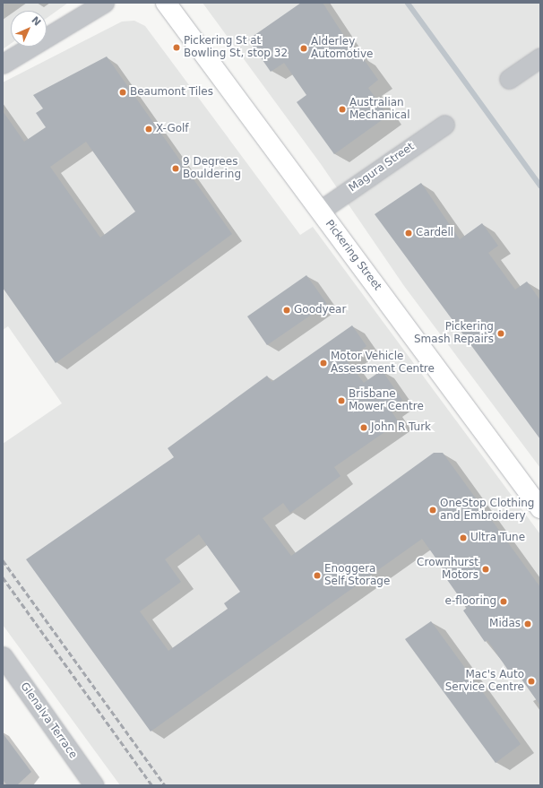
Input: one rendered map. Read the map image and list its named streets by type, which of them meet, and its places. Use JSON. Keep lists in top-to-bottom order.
{
  "streets": {
    "main road": ["Pickering Street"],
    "street": ["Magura Street", "Glenalva Terrace"]
  },
  "crossings": [
    ["Magura Street", "Pickering Street"]
  ],
  "places": [
    "Pickering St at Bowling St, stop 32",
    "Alderley Automotive",
    "Beaumont Tiles",
    "Australian Mechanical",
    "X-Golf",
    "9 Degrees Bouldering",
    "Cardell",
    "Goodyear",
    "Pickering Smash Repairs",
    "Motor Vehicle Assessment Centre",
    "Brisbane Mower Centre",
    "John R Turk",
    "OneStop Clothing and Embroidery",
    "Ultra Tune",
    "Crownhurst Motors",
    "Enoggera Self Storage",
    "e-flooring",
    "Midas",
    "Mac's Auto Service Centre"
  ],
  "north": "top right"
}
